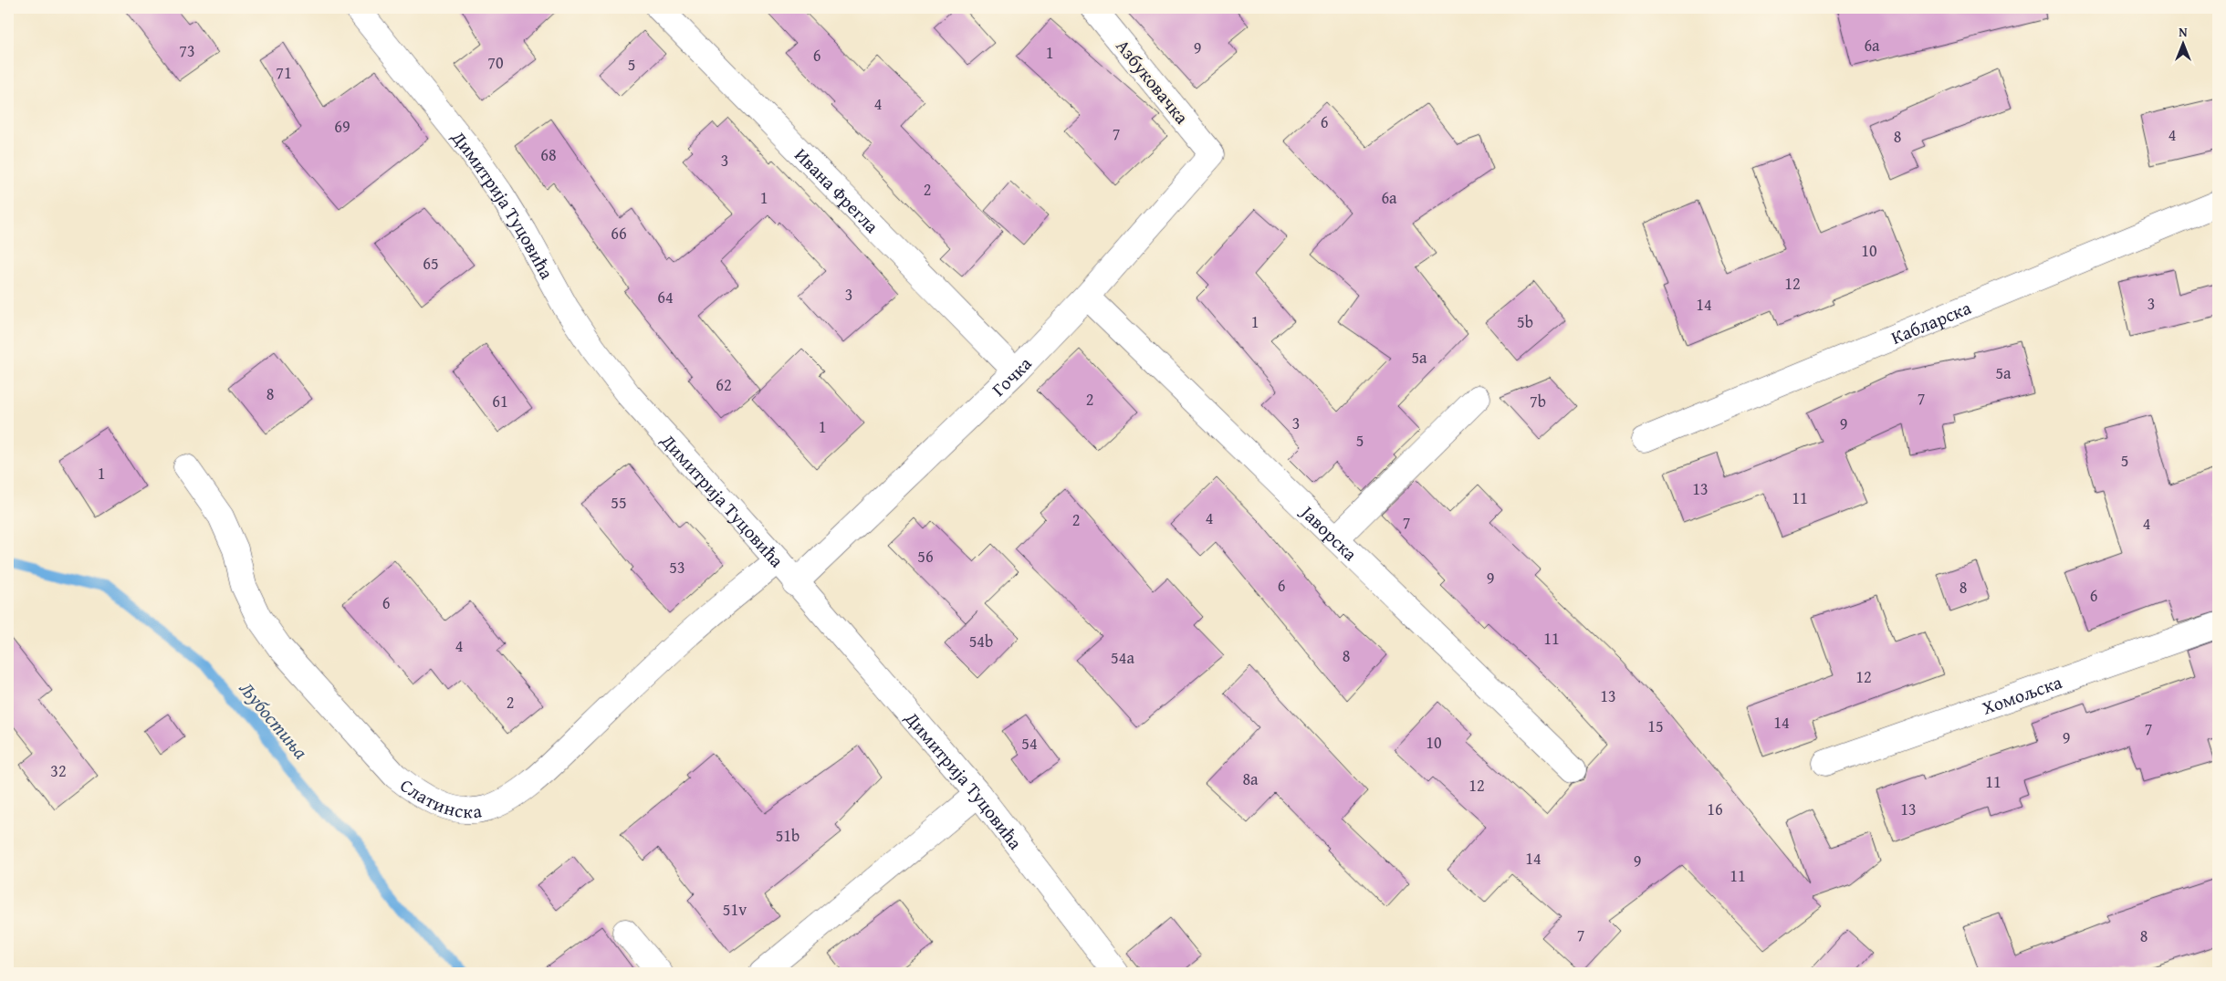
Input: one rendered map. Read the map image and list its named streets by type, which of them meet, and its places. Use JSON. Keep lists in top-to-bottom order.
{
  "streets": {
    "street": [
      "Азбуковачка",
      "Ивана Фрегла",
      "Димитрија Туцовића",
      "Кабларска",
      "Гочка",
      "Јаворска",
      "Хомољска",
      "Слатинска"
    ]
  },
  "crossings": [
    ["Азбуковачка", "Гочка"],
    ["Ивана Фрегла", "Гочка"],
    ["Димитрија Туцовића", "Гочка"],
    ["Димитрија Туцовића", "Слатинска"],
    ["Гочка", "Јаворска"]
  ],
  "water": ["Љубостиња"],
  "house_numbers": [
    "6a",
    "9",
    "73",
    "1",
    "6",
    "70",
    "5",
    "71",
    "4",
    "6",
    "69",
    "7",
    "4",
    "8",
    "68",
    "3",
    "2",
    "1",
    "6a",
    "66",
    "10",
    "65",
    "12",
    "3",
    "64",
    "3",
    "14",
    "1",
    "5b",
    "5a",
    "5a",
    "62",
    "8",
    "7",
    "2",
    "61",
    "7b",
    "3",
    "9",
    "1",
    "5",
    "5",
    "1",
    "13",
    "11",
    "55",
    "4",
    "2",
    "7",
    "4",
    "56",
    "53",
    "9",
    "6",
    "8",
    "6",
    "6",
    "11",
    "54b",
    "4",
    "8",
    "54a",
    "12",
    "13",
    "2",
    "14",
    "15",
    "7",
    "9",
    "10",
    "54",
    "32",
    "8a",
    "11",
    "12",
    "16",
    "13",
    "51b",
    "14",
    "9",
    "11",
    "51v",
    "7",
    "8"
  ],
  "north": "top"
}
